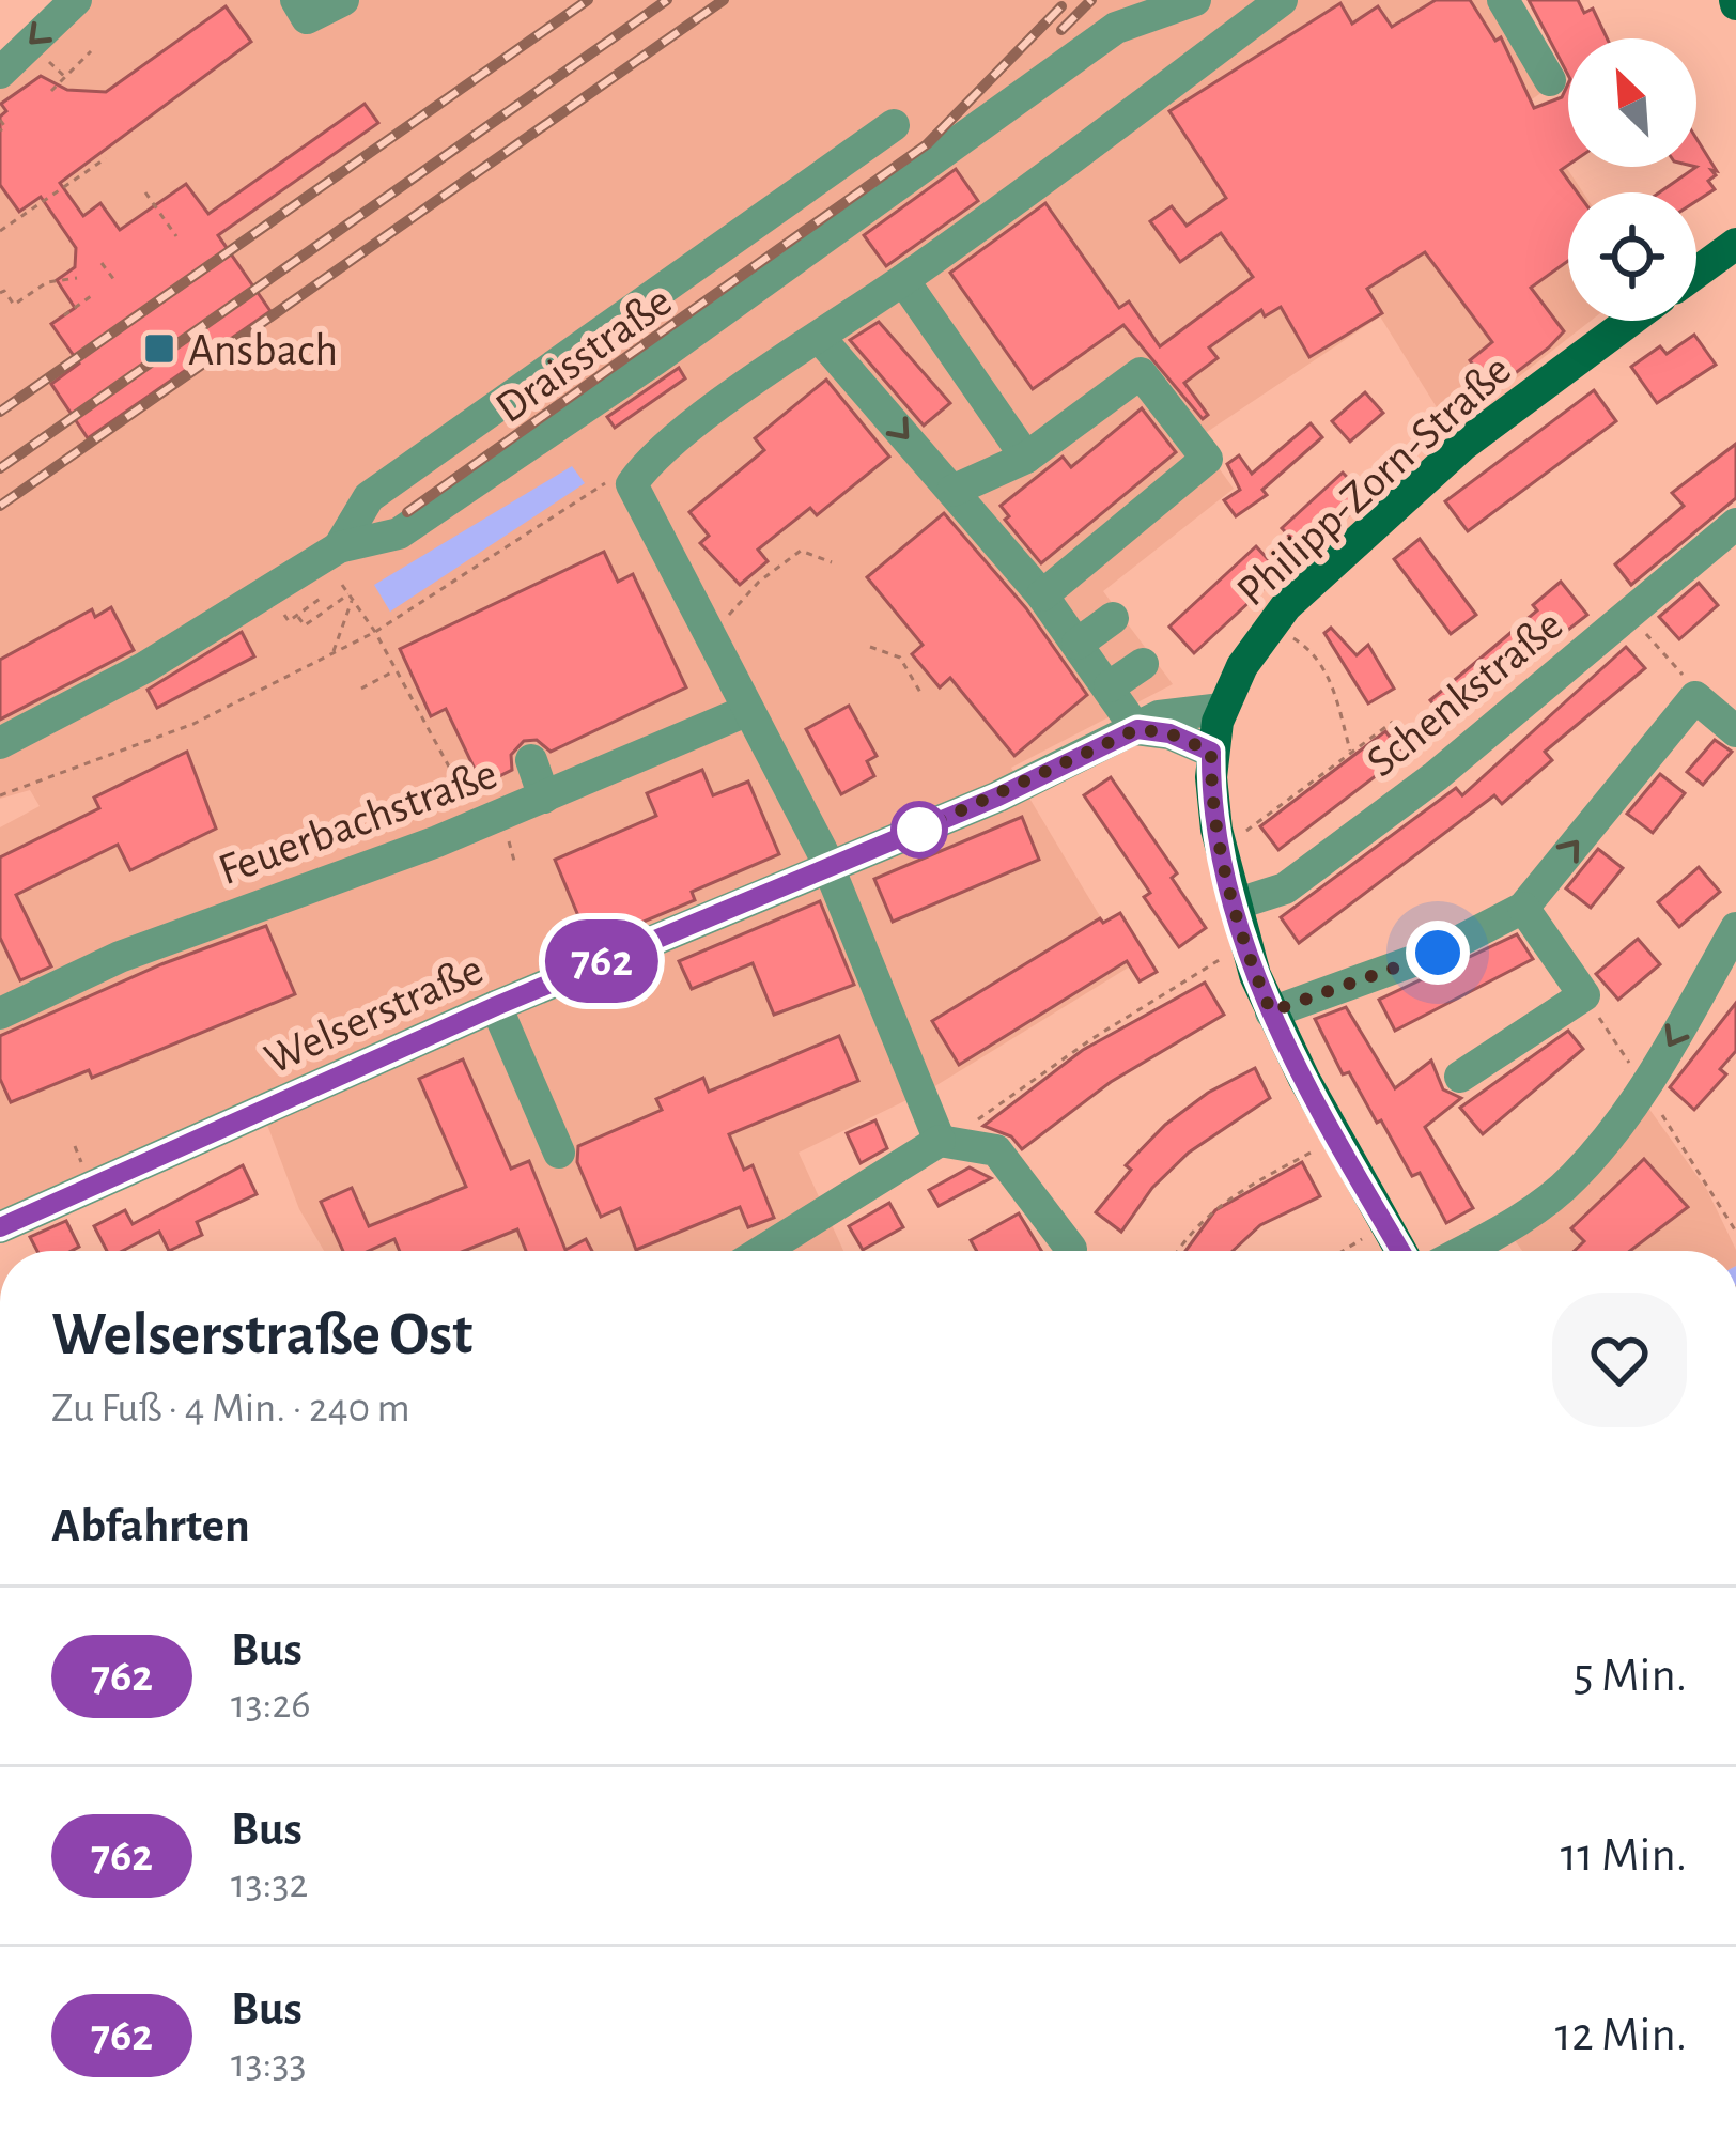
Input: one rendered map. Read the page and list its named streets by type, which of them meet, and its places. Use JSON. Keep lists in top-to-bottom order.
{
  "streets": {
    "main road": ["Philipp-Zorn-Straße"],
    "street": [
      "Draisstraße",
      "Schenkstraße",
      "Feuerbachstraße",
      "Welserstraße"
    ]
  },
  "crossings": [
    ["Philipp-Zorn-Straße", "Schenkstraße"],
    ["Philipp-Zorn-Straße", "Welserstraße"]
  ],
  "places": {
    "transit": ["Ansbach"]
  },
  "lines": ["bus line 762"],
  "north": "top left",
  "page": {
    "on_map": "762",
    "heading": [
      ["Welserstraße Ost", "Zu Fuß · 4 Min. · 240 m"],
      "Abfahrten"
    ],
    "list": [
      {
        "mark": "762",
        "name": "Bus",
        "note": "13:26",
        "value": "5 Min."
      },
      {
        "mark": "762",
        "name": "Bus",
        "note": "13:32",
        "value": "11 Min."
      },
      {
        "mark": "762",
        "name": "Bus",
        "note": "13:33",
        "value": "12 Min."
      }
    ]
  }
}
